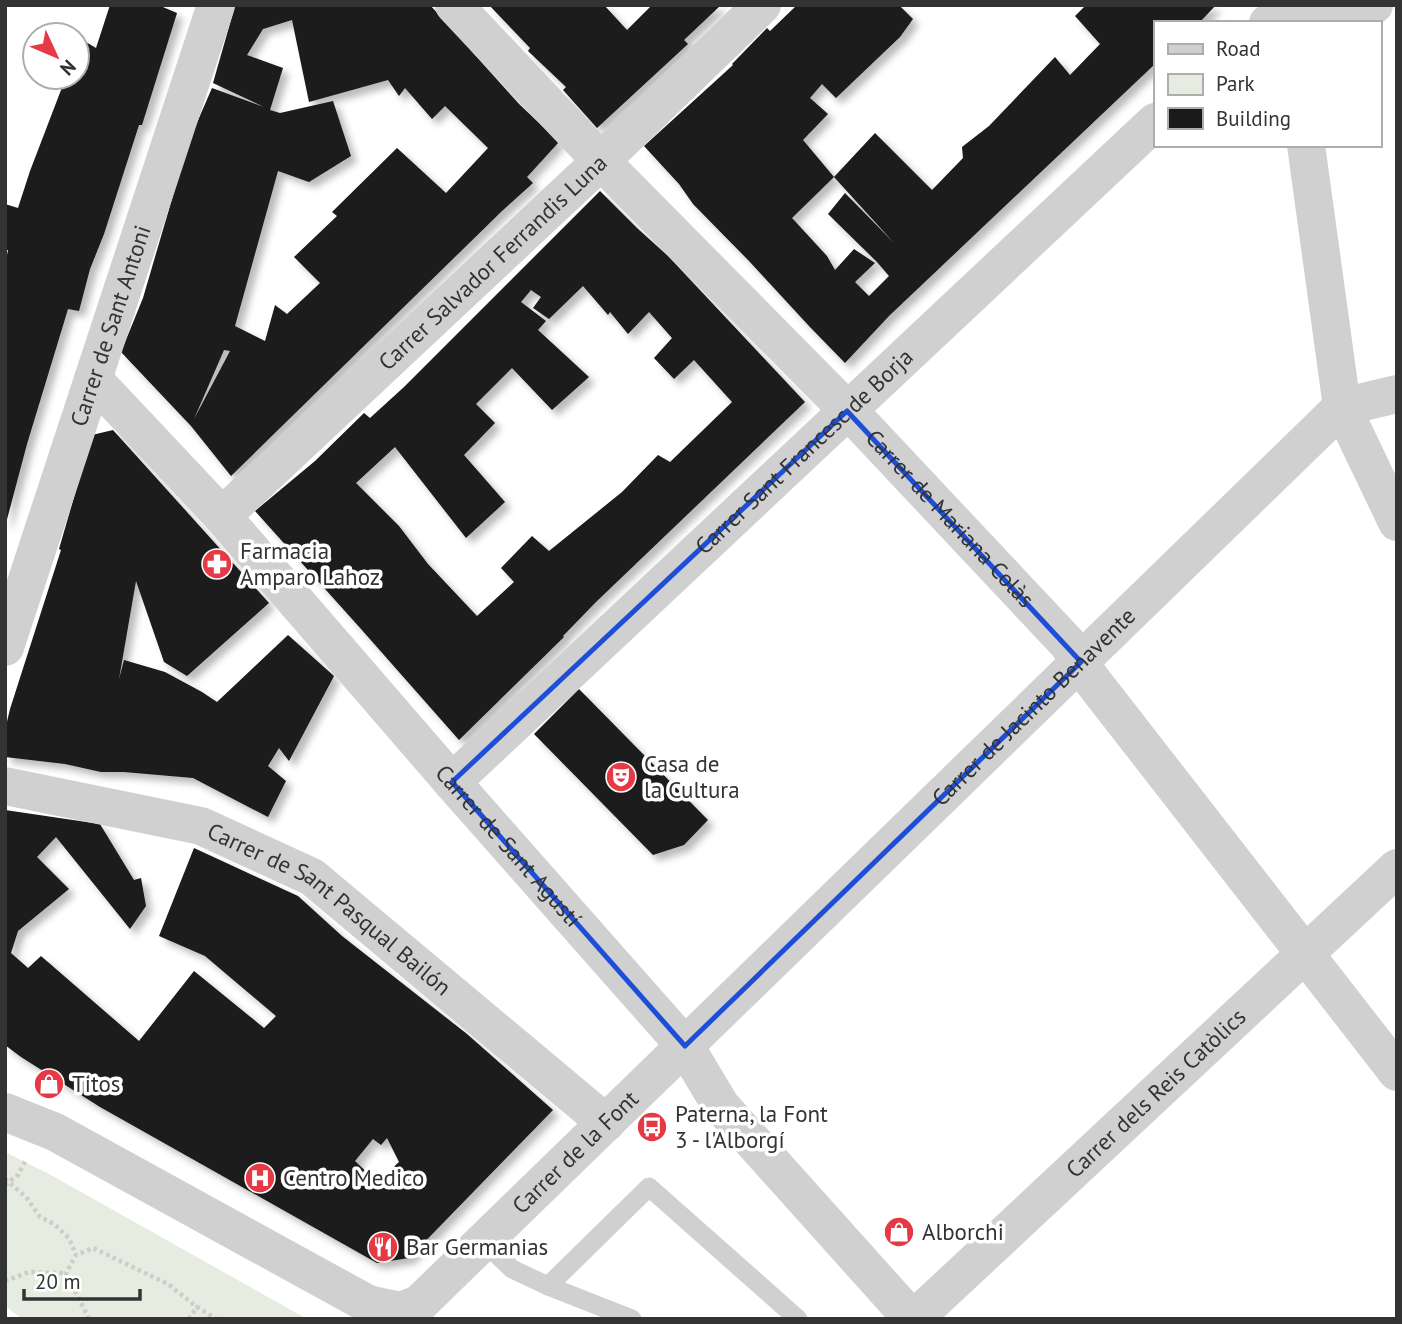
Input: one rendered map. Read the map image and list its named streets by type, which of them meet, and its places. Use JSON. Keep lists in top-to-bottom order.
{
  "streets": {
    "street": [
      "Carrer Salvador Ferrandis Luna",
      "Carrer de Sant Antoni",
      "Carrer Sant Francesc de Borja",
      "Carrer de Mariana Colàs",
      "Carrer de Jacinto Benavente",
      "Carrer de Sant Agustí",
      "Carrer de Sant Pasqual Bailón",
      "Carrer dels Reis Catòlics",
      "Carrer de la Font"
    ]
  },
  "crossings": [
    ["Carrer Salvador Ferrandis Luna", "Carrer de Mariana Colàs"],
    ["Carrer Salvador Ferrandis Luna", "Carrer de Sant Agustí"],
    ["Carrer de Sant Antoni", "Carrer de Sant Agustí"],
    ["Carrer Sant Francesc de Borja", "Carrer de Mariana Colàs"],
    ["Carrer Sant Francesc de Borja", "Carrer de Sant Agustí"],
    ["Carrer de Mariana Colàs", "Carrer de Jacinto Benavente"],
    ["Carrer de Mariana Colàs", "Carrer dels Reis Catòlics"],
    ["Carrer de Jacinto Benavente", "Carrer de Sant Agustí"],
    ["Carrer de Jacinto Benavente", "Carrer de la Font"],
    ["Carrer de Sant Agustí", "Carrer dels Reis Catòlics"],
    ["Carrer de Sant Agustí", "Carrer de la Font"],
    ["Carrer de Sant Pasqual Bailón", "Carrer de la Font"]
  ],
  "places": {
    "pharmacy": ["Farmacia Amparo Lahoz"],
    "theatre": ["Casa de la Cultura"],
    "shop": ["Titos", "Alborchi"],
    "bus stop": ["Paterna, la Font 3 - l'Alborgí"],
    "hospital": ["Centro Medico"],
    "restaurant": ["Bar Germanias"]
  },
  "legend": ["Road", "Park", "Building"],
  "scale_bar": "20 m",
  "north": "bottom right"
}
